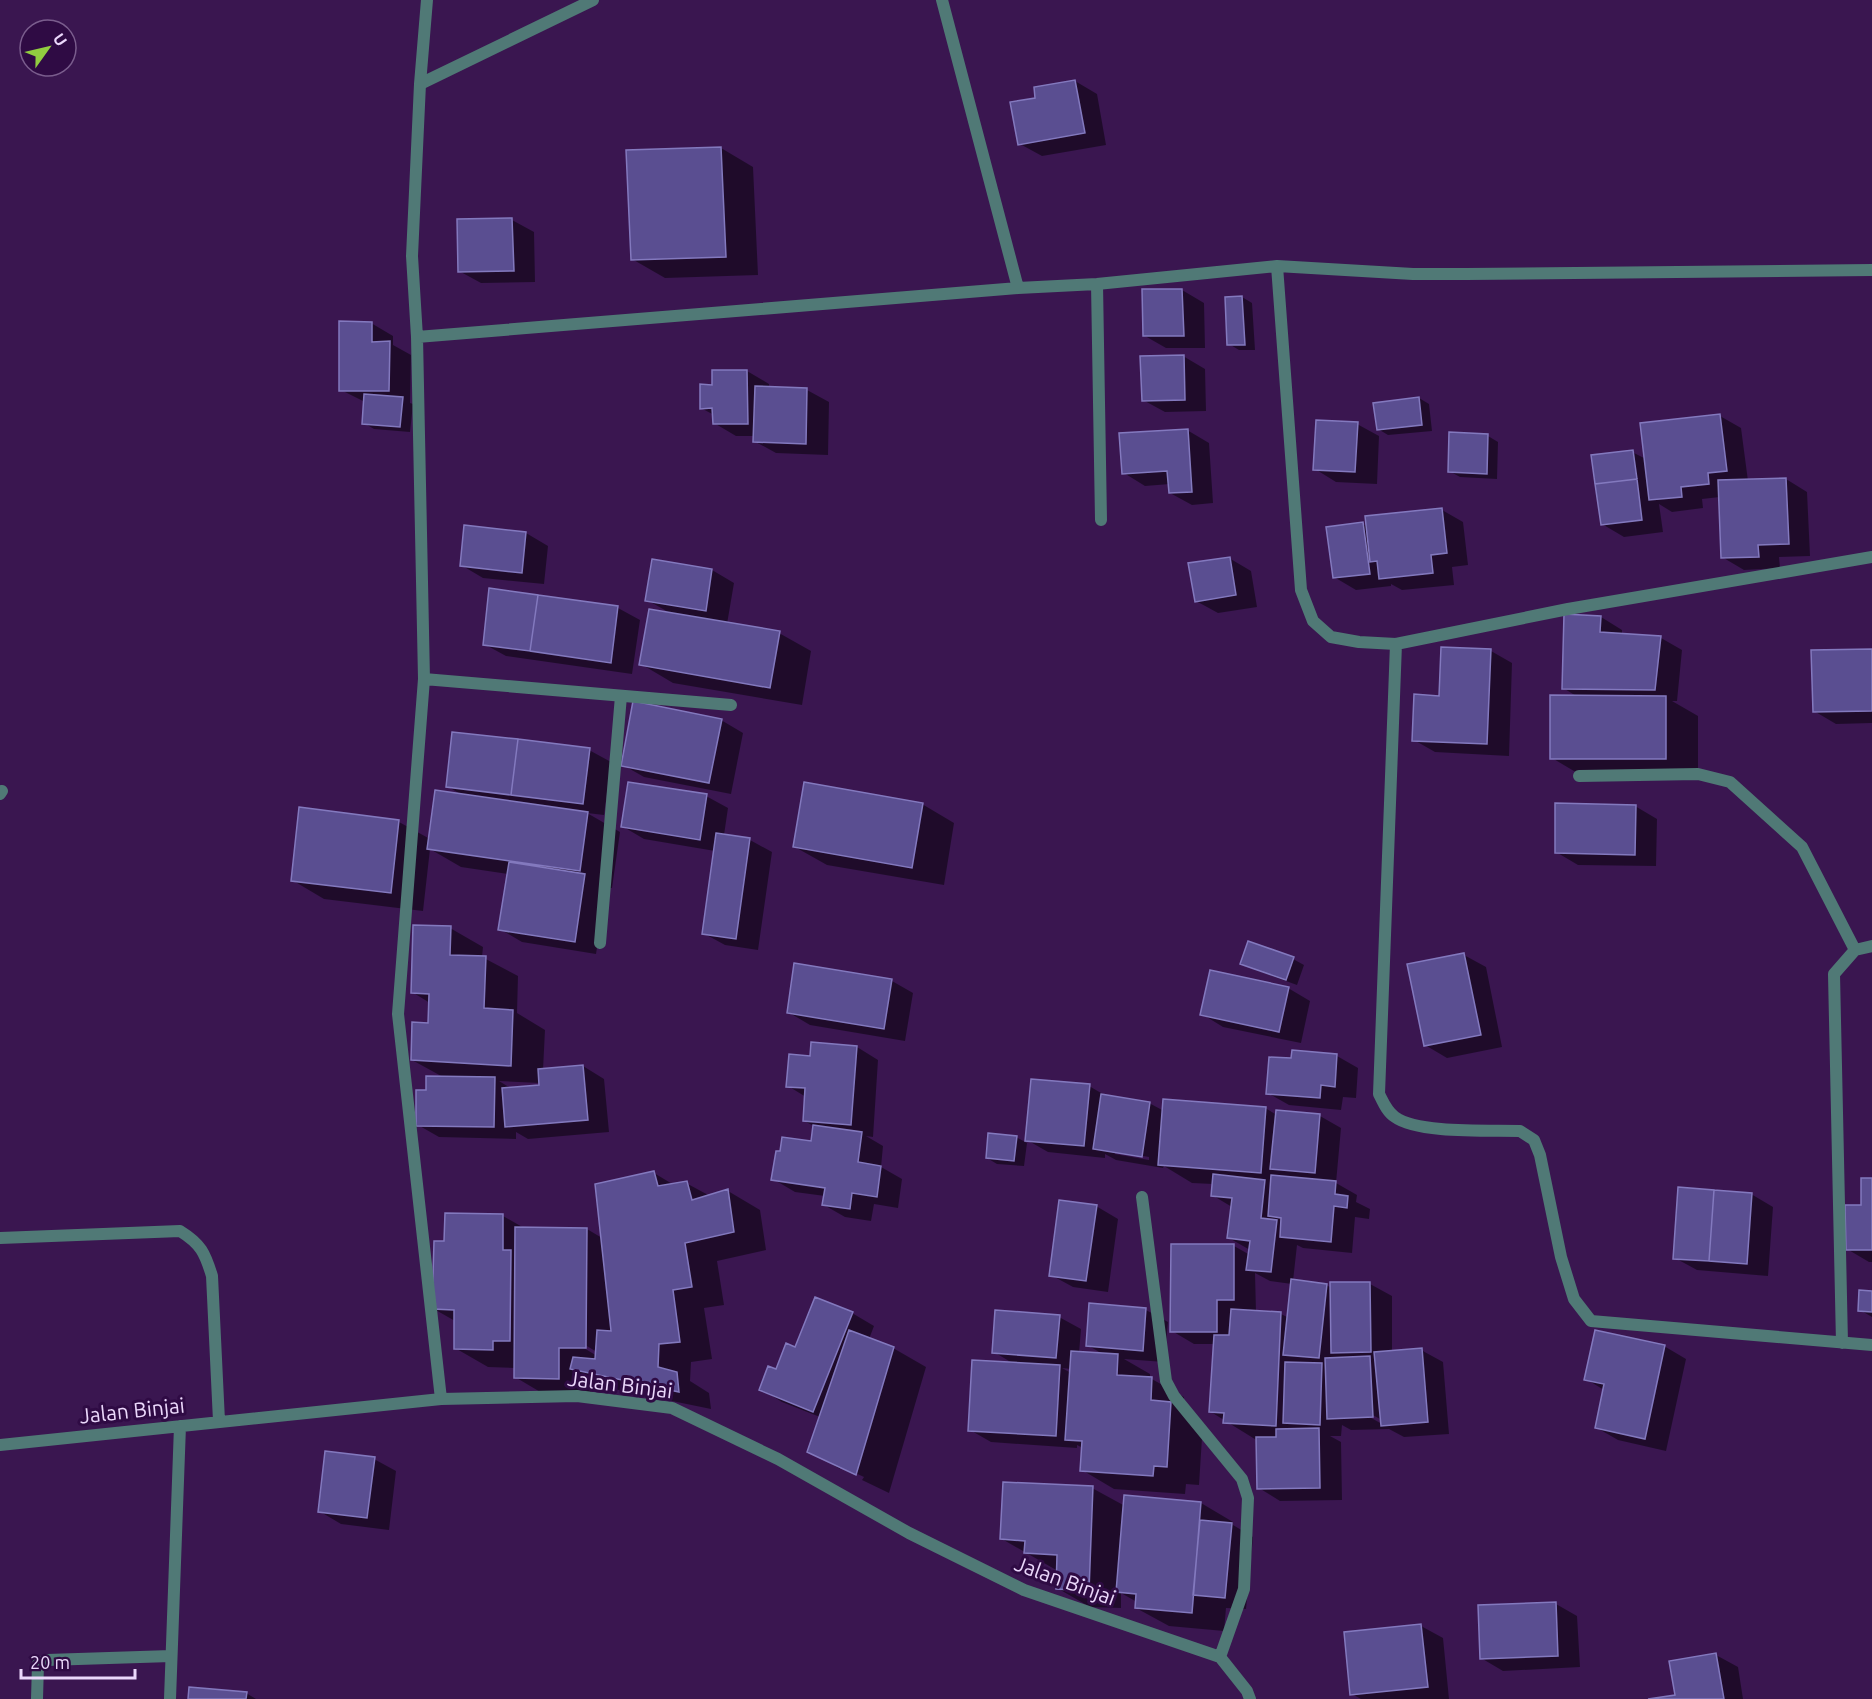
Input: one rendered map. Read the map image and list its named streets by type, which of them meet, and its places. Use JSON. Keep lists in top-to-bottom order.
{
  "streets": {
    "street": ["Jalan Binjai"]
  },
  "scale_bar": "20 m",
  "north": "top right"
}
